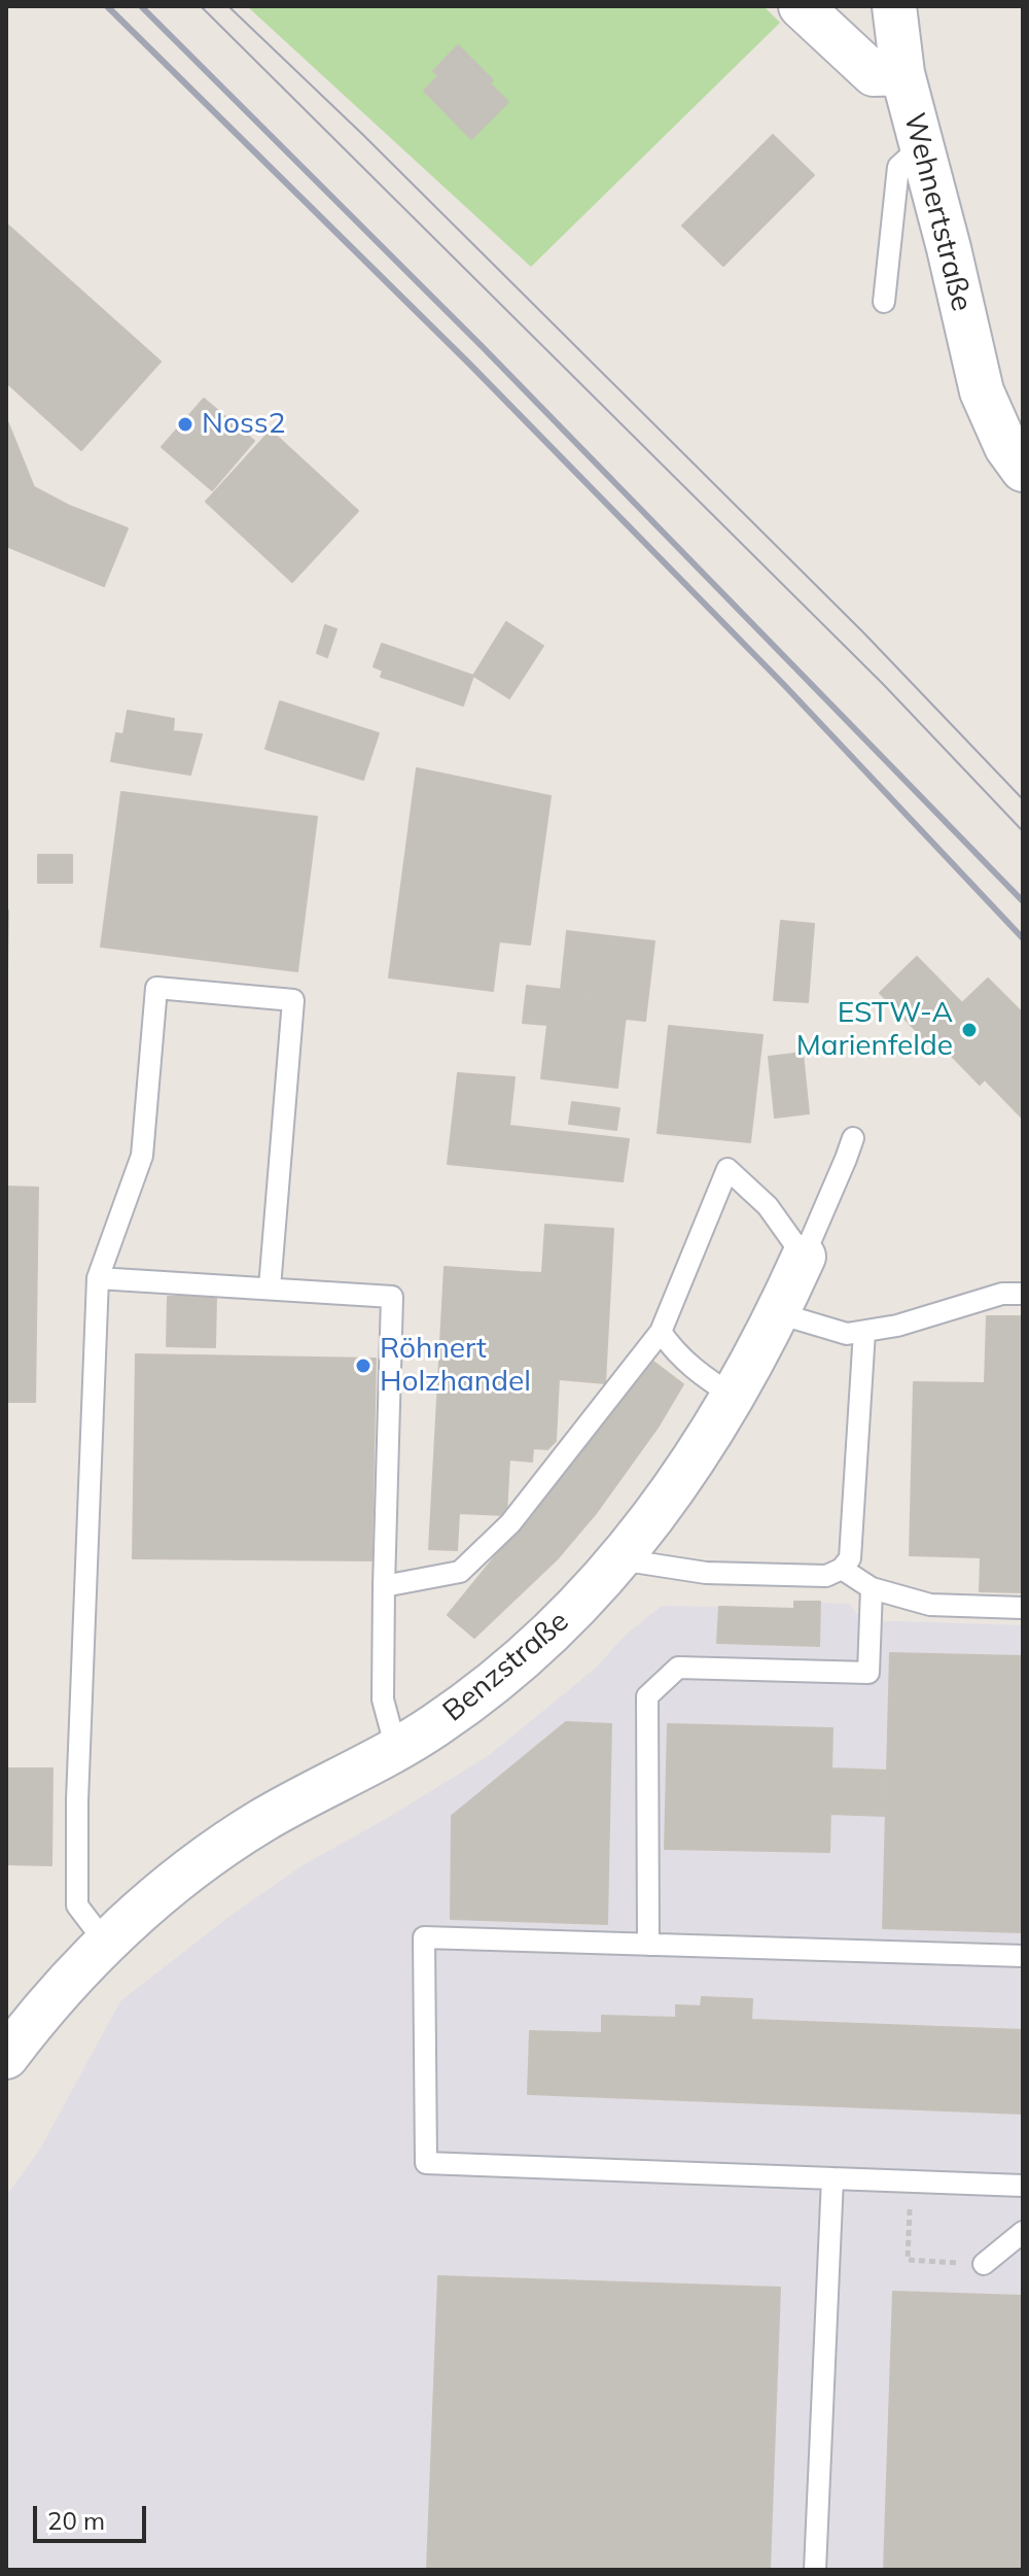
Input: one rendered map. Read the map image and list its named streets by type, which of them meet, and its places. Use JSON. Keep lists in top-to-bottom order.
{
  "streets": {
    "street": ["Wehnertstraße", "Benzstraße"]
  },
  "places": ["Noss2", "ESTW-A Marienfelde", "Röhnert Holzhandel"],
  "scale_bar": "20 m"
}
